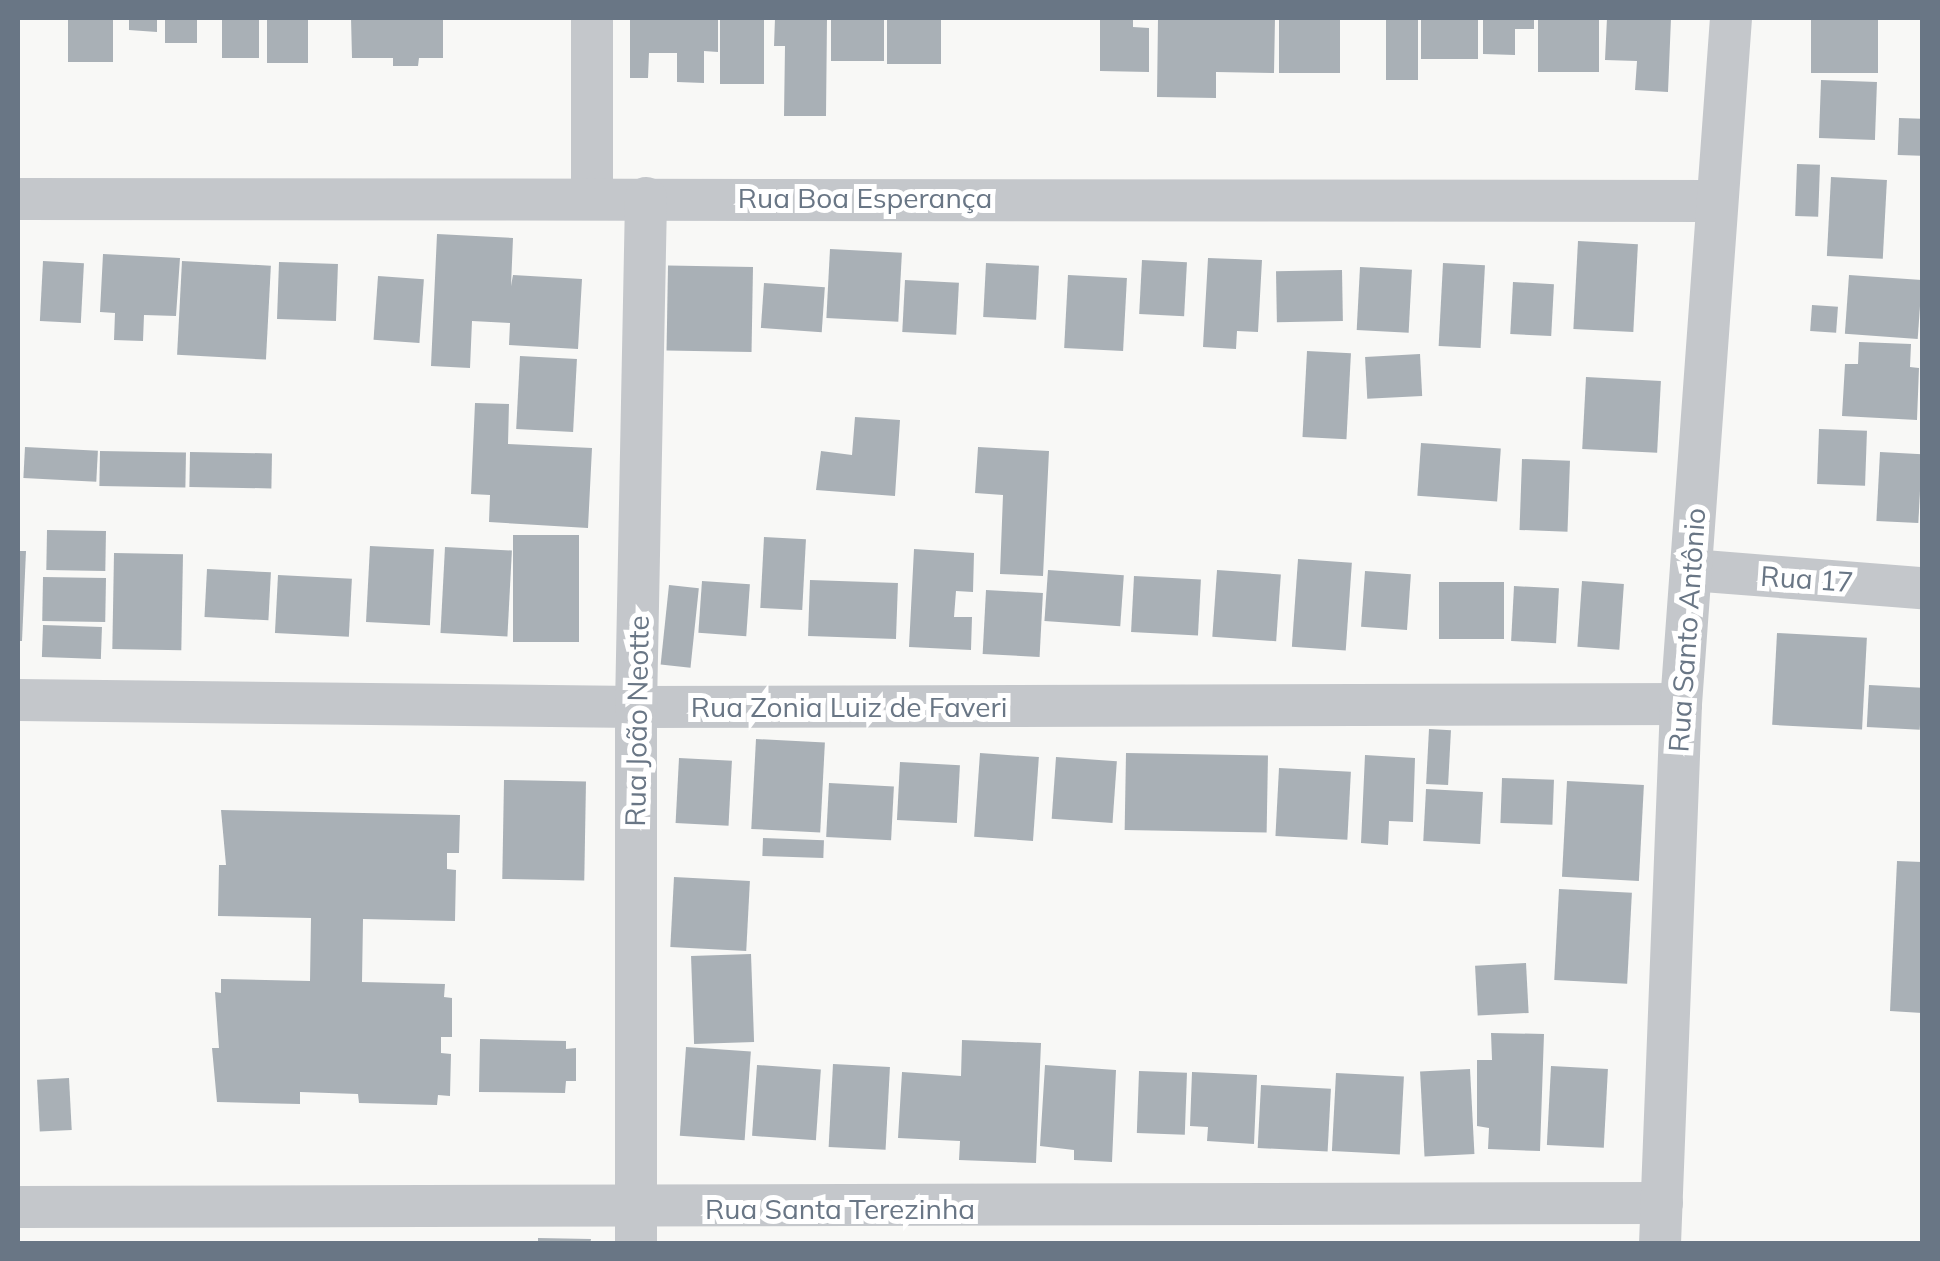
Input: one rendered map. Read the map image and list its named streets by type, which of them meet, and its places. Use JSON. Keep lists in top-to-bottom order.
{
  "streets": {
    "street": [
      "Rua Boa Esperança",
      "Rua 17",
      "Rua Santo Antônio",
      "Rua Zonia Luiz de Faveri",
      "Rua João Neotte",
      "Rua Santa Terezinha"
    ]
  },
  "crossings": [
    ["Rua Boa Esperança", "Rua Santo Antônio"],
    ["Rua Boa Esperança", "Rua João Neotte"],
    ["Rua 17", "Rua Santo Antônio"],
    ["Rua Santo Antônio", "Rua Zonia Luiz de Faveri"],
    ["Rua Santo Antônio", "Rua Santa Terezinha"],
    ["Rua Zonia Luiz de Faveri", "Rua João Neotte"],
    ["Rua João Neotte", "Rua Santa Terezinha"]
  ]
}
